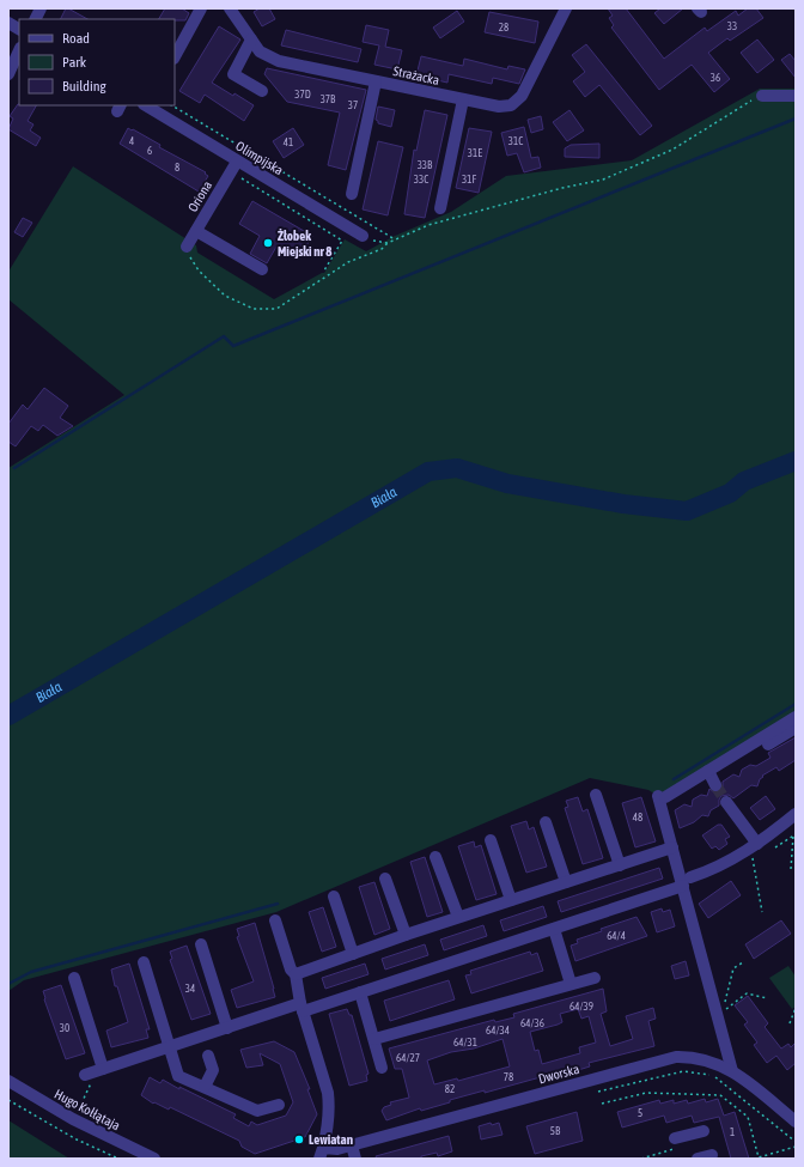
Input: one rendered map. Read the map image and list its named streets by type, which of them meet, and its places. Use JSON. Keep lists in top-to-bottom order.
{
  "streets": {
    "street": [
      "Strażacka",
      "Olimpijska",
      "Oriona",
      "Dworska",
      "Hugo Kołłątaja"
    ]
  },
  "crossings": [
    ["Olimpijska", "Oriona"]
  ],
  "water": ["Biała"],
  "places": ["Żłobek Miejski nr 8", "Lewiatan"],
  "house_numbers": [
    "33",
    "28",
    "36",
    "37D",
    "37B",
    "37",
    "4",
    "31C",
    "41",
    "6",
    "31E",
    "33B",
    "8",
    "33C",
    "31F",
    "48",
    "64/4",
    "34",
    "64/39",
    "64/36",
    "30",
    "64/34",
    "64/31",
    "64/27",
    "78",
    "82",
    "5",
    "5B",
    "1"
  ],
  "legend": ["Road", "Park", "Building"]
}
